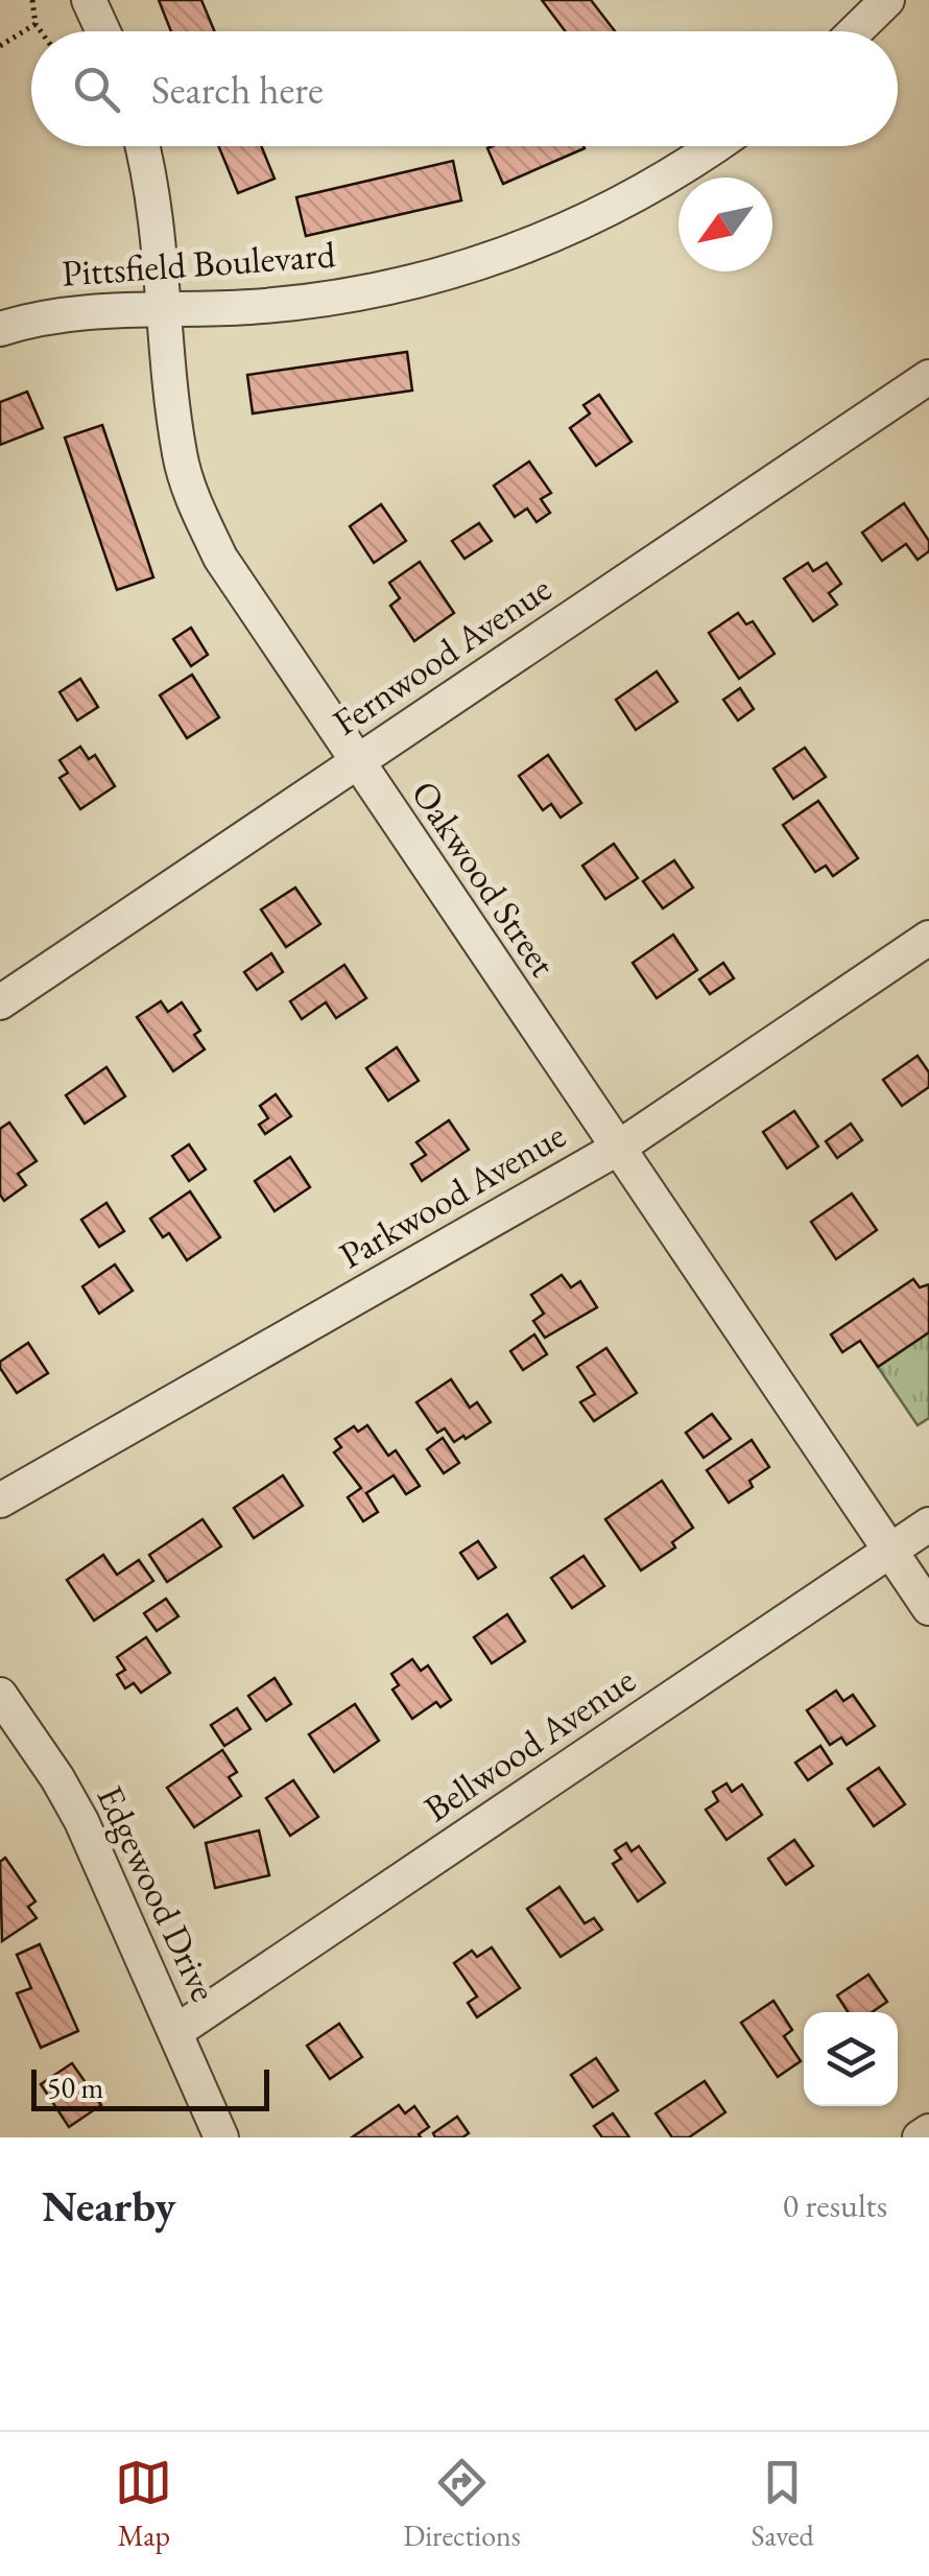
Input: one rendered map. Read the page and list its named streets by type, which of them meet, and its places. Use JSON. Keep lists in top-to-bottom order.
{
  "streets": {
    "street": [
      "Pittsfield Boulevard",
      "Fernwood Avenue",
      "Oakwood Street",
      "Parkwood Avenue",
      "Bellwood Avenue",
      "Edgewood Drive"
    ]
  },
  "crossings": [
    ["Pittsfield Boulevard", "Oakwood Street"],
    ["Fernwood Avenue", "Oakwood Street"],
    ["Oakwood Street", "Parkwood Avenue"],
    ["Oakwood Street", "Bellwood Avenue"],
    ["Bellwood Avenue", "Edgewood Drive"]
  ],
  "scale_bar": "50 m",
  "north": "bottom left",
  "page": {
    "search": "Search here",
    "scale": "50 m",
    "heading": ["Nearby", "0 results"],
    "nav": ["Map", "Directions", "Saved"]
  }
}
